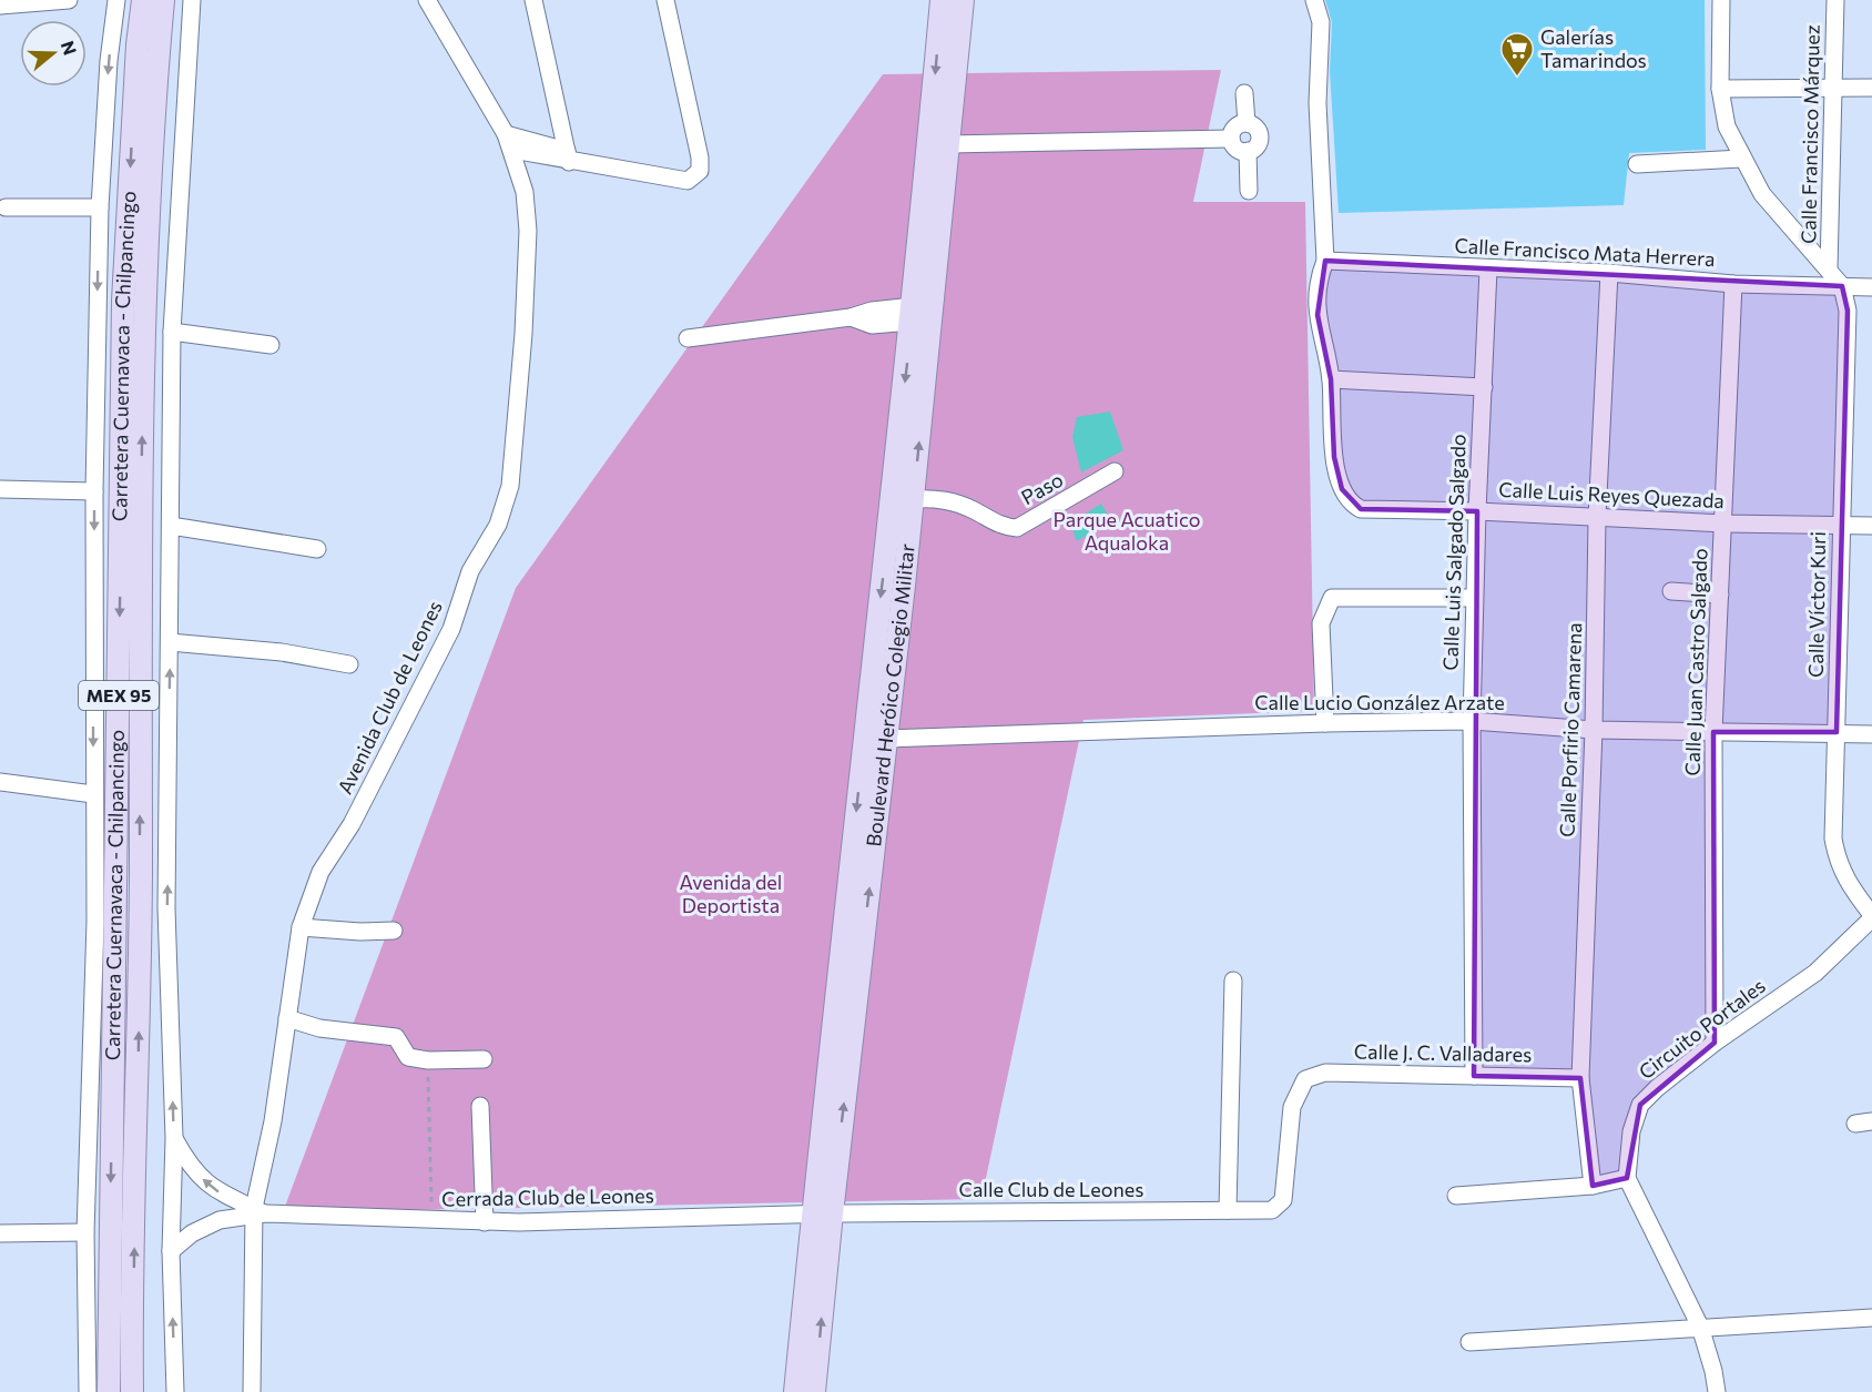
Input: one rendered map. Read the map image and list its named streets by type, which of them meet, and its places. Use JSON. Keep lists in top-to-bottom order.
{
  "streets": {
    "main road": ["Carretera Cuernavaca - Chilpancingo", "MEX 95", "Boulevard Heróico Colegio Militar"],
    "street": [
      "Calle Francisco Márquez",
      "Calle Francisco Mata Herrera",
      "Paso",
      "Calle Luis Reyes Quezada",
      "Calle Luis Salgado Salgado",
      "Calle Víctor Kuri",
      "Calle Juan Castro Salgado",
      "Avenida Club de Leones",
      "Calle Lucio González Arzate",
      "Calle Porfirio Camarena",
      "Circuito Portales",
      "Calle J. C. Valladares",
      "Calle Club de Leones",
      "Cerrada Club de Leones"
    ]
  },
  "crossings": [
    ["Calle Francisco Mata Herrera", "Calle Luis Salgado Salgado"],
    ["Calle Francisco Mata Herrera", "Calle Víctor Kuri"],
    ["Calle Francisco Mata Herrera", "Calle Juan Castro Salgado"],
    ["Calle Francisco Mata Herrera", "Calle Porfirio Camarena"],
    ["Paso", "Boulevard Heróico Colegio Militar"],
    ["Calle Luis Reyes Quezada", "Calle Luis Salgado Salgado"],
    ["Calle Luis Reyes Quezada", "Calle Víctor Kuri"],
    ["Calle Luis Reyes Quezada", "Calle Juan Castro Salgado"],
    ["Calle Luis Reyes Quezada", "Calle Porfirio Camarena"],
    ["Calle Luis Salgado Salgado", "Calle Lucio González Arzate"],
    ["Calle Luis Salgado Salgado", "Calle J. C. Valladares"],
    ["Calle Víctor Kuri", "Calle Lucio González Arzate"],
    ["Calle Víctor Kuri", "Circuito Portales"],
    ["Calle Juan Castro Salgado", "Calle Lucio González Arzate"],
    ["Calle Juan Castro Salgado", "Circuito Portales"],
    ["Boulevard Heróico Colegio Militar", "Calle Lucio González Arzate"],
    ["Boulevard Heróico Colegio Militar", "Calle Club de Leones"],
    ["Boulevard Heróico Colegio Militar", "Cerrada Club de Leones"],
    ["Avenida Club de Leones", "Cerrada Club de Leones"],
    ["Calle Lucio González Arzate", "Calle Porfirio Camarena"],
    ["Calle Porfirio Camarena", "Calle J. C. Valladares"],
    ["Calle J. C. Valladares", "Calle Club de Leones"],
    ["Calle Club de Leones", "Cerrada Club de Leones"]
  ],
  "parks": ["Parque Acuatico Aqualoka", "Avenida del Deportista"],
  "places": {
    "supermarket": ["Galerías Tamarindos"]
  },
  "north": "right"
}
